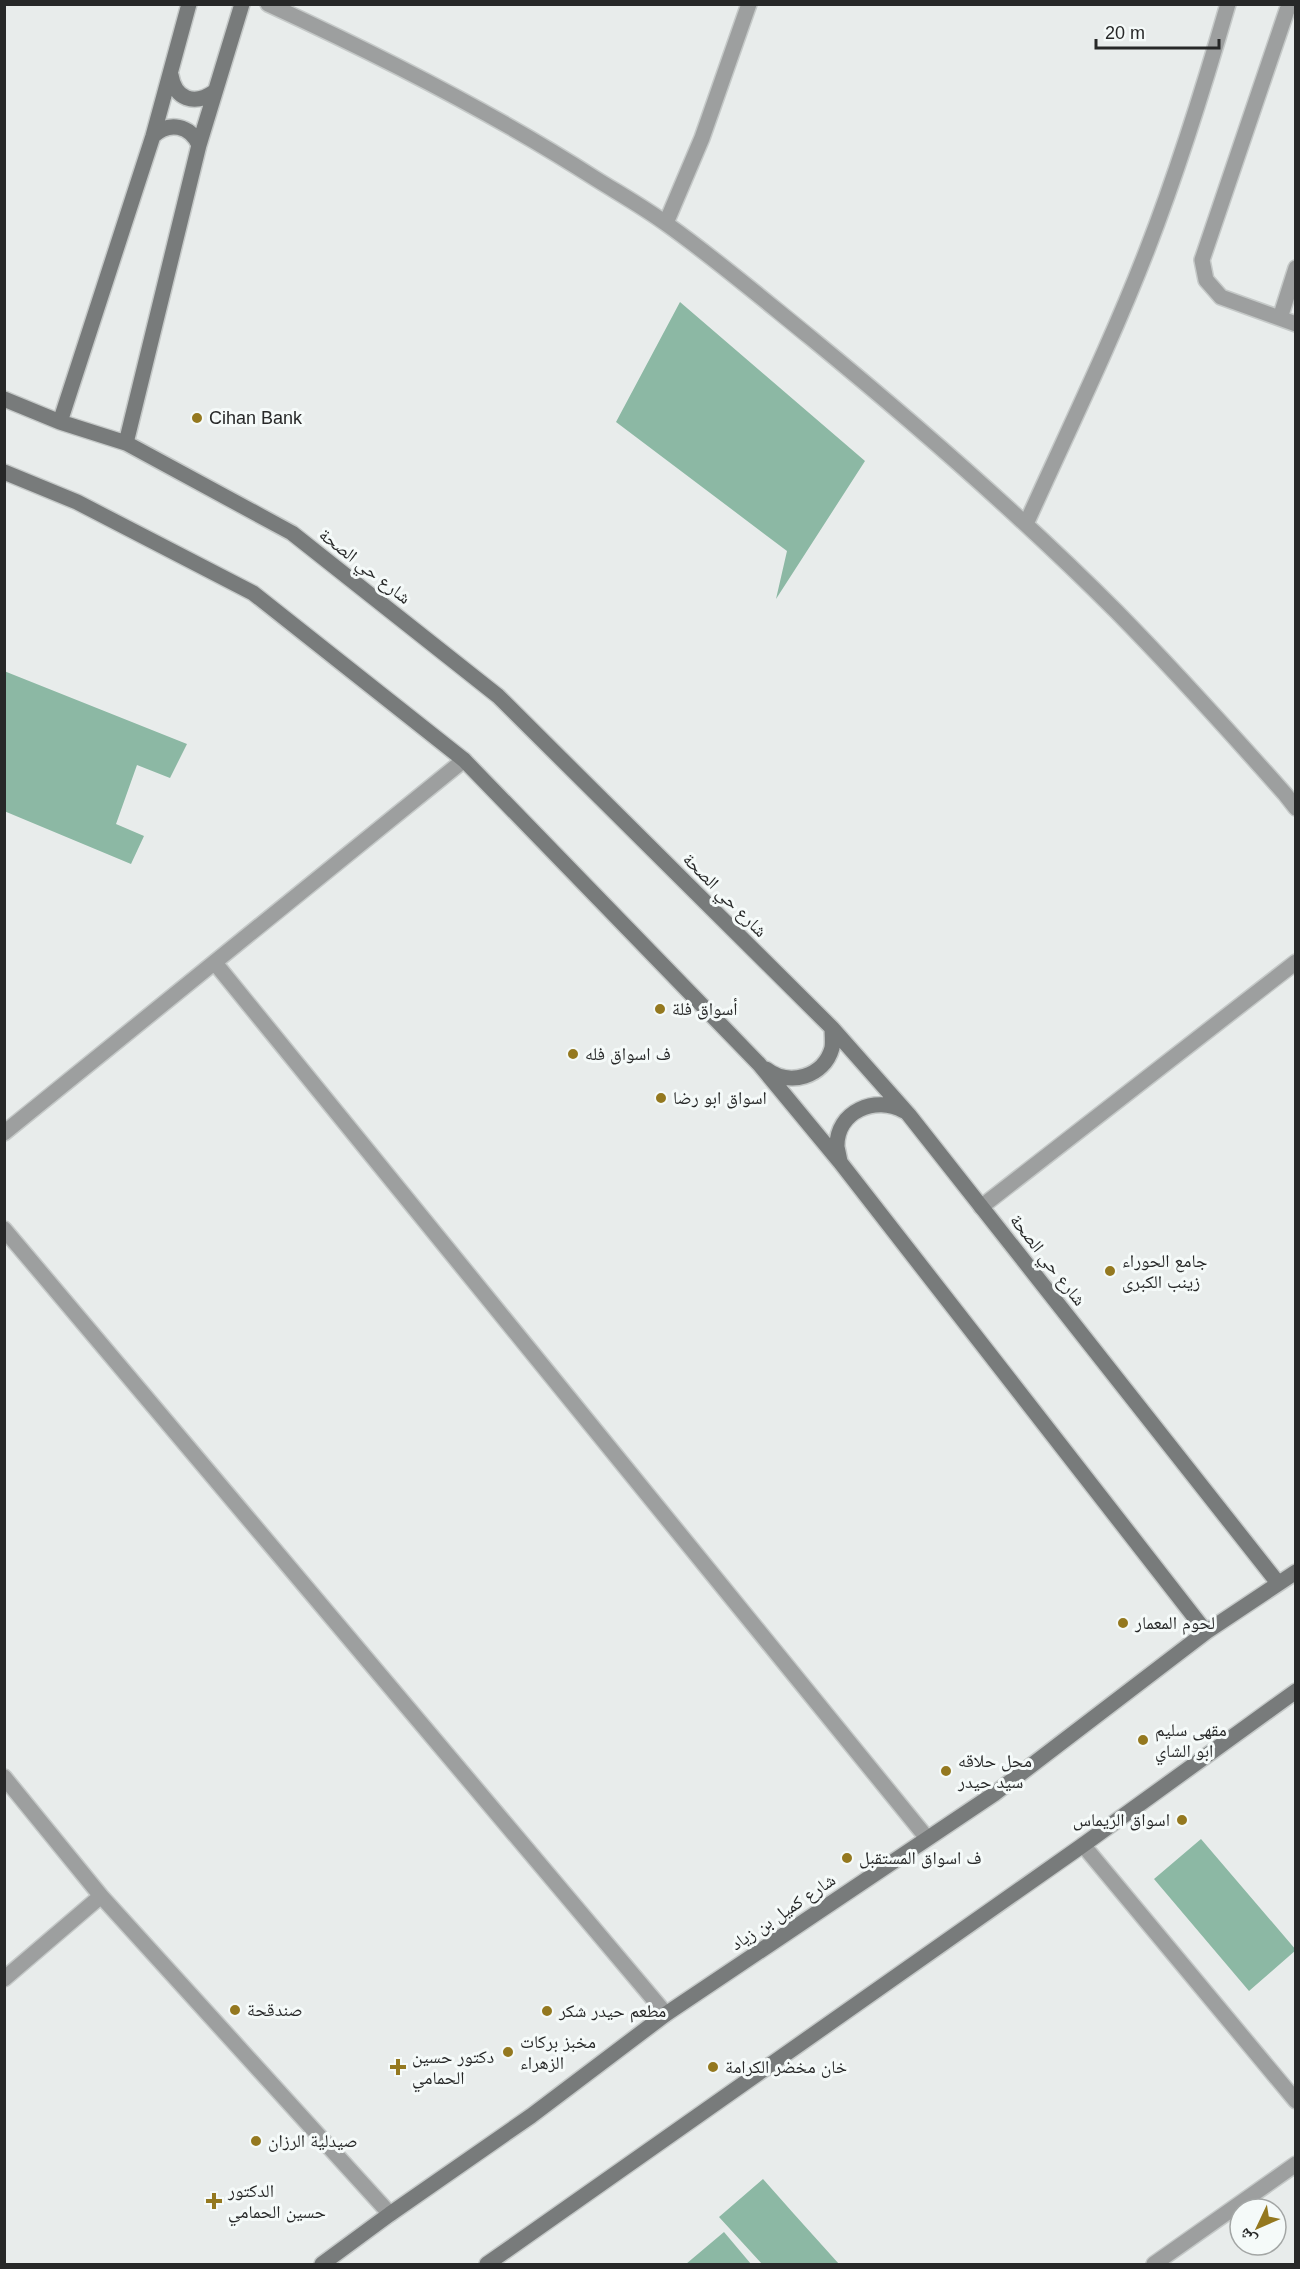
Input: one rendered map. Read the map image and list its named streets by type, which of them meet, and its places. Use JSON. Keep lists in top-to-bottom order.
{
  "streets": {
    "main road": ["شارع حي الصحة", "شارع كميل بن زياد"]
  },
  "crossings": [
    ["شارع حي الصحة", "شارع كميل بن زياد"]
  ],
  "places": {
    "other": [
      "Cihan Bank",
      "أسواق فلة",
      "ف اسواق فله",
      "اسواق ابو رضا",
      "جامع الحوراء زينب الكبرى",
      "لحوم المعمار",
      "مقهى سليم ابو الشاي",
      "محل حلاقه سيد حيدر",
      "اسواق الريماس",
      "ف اسواق المستقبل",
      "صندقحة",
      "مطعم حيدر شكر",
      "مخبز بركات الزهراء",
      "خان مخضر الكرامة",
      "صيدلية الرزان"
    ],
    "health": ["دكتور حسين الحمامي", "الدكتور حسين الحمامي"]
  },
  "scale_bar": "20 m",
  "north": "bottom left"
}
